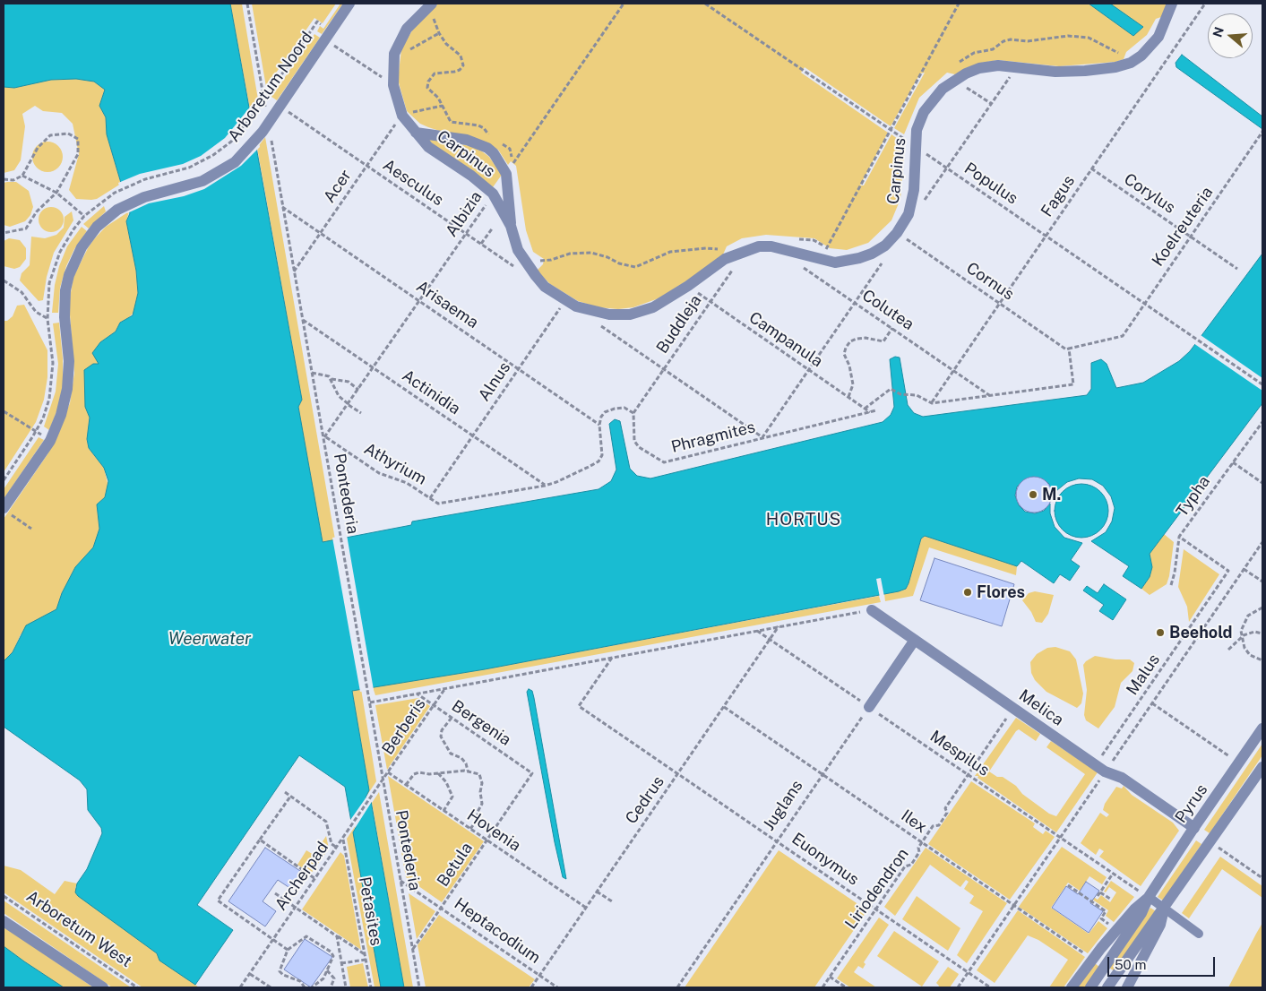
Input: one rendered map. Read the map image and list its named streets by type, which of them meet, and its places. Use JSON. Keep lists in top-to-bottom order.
{
  "streets": {
    "street": [
      "Arboretum Noord",
      "Carpinus",
      "Melica",
      "Pyrus"
    ],
    "path": [
      "Aesculus",
      "Populus",
      "Acer",
      "Corylus",
      "Fagus",
      "Albizia",
      "Koelreuteria",
      "Cornus",
      "Arisaema",
      "Colutea",
      "Buddleja",
      "Campanula",
      "Alnus",
      "Actinidia",
      "Phragmites",
      "Athyrium",
      "Pontederia",
      "Typha",
      "Malus",
      "Bergenia",
      "Berberis",
      "Mespilus",
      "Cedrus",
      "Juglans",
      "Ilex",
      "Hovenia",
      "Euonymus",
      "Betula",
      "Archerpad",
      "Liriodendron",
      "Petasites",
      "Arboretum West",
      "Heptacodium"
    ]
  },
  "crossings": [
    ["Arboretum Noord", "Aesculus"],
    ["Arboretum Noord", "Pontederia"],
    ["Carpinus", "Populus"],
    ["Carpinus", "Acer"],
    ["Carpinus", "Albizia"],
    ["Carpinus", "Cornus"],
    ["Carpinus", "Campanula"],
    ["Carpinus", "Alnus"],
    ["Aesculus", "Acer"],
    ["Aesculus", "Albizia"],
    ["Populus", "Fagus"],
    ["Populus", "Koelreuteria"],
    ["Acer", "Arisaema"],
    ["Acer", "Pontederia"],
    ["Corylus", "Fagus"],
    ["Corylus", "Koelreuteria"],
    ["Fagus", "Cornus"],
    ["Fagus", "Colutea"],
    ["Albizia", "Arisaema"],
    ["Albizia", "Actinidia"],
    ["Albizia", "Athyrium"],
    ["Albizia", "Pontederia"],
    ["Koelreuteria", "Cornus"],
    ["Arisaema", "Alnus"],
    ["Arisaema", "Pontederia"],
    ["Buddleja", "Campanula"],
    ["Buddleja", "Phragmites"],
    ["Campanula", "Phragmites"],
    ["Alnus", "Actinidia"],
    ["Alnus", "Athyrium"],
    ["Actinidia", "Pontederia"],
    ["Athyrium", "Pontederia"],
    ["Pontederia", "Berberis"],
    ["Pontederia", "Betula"],
    ["Pontederia", "Archerpad"],
    ["Pontederia", "Heptacodium"],
    ["Typha", "Malus"],
    ["Malus", "Melica"],
    ["Melica", "Pyrus"],
    ["Melica", "Liriodendron"],
    ["Bergenia", "Berberis"],
    ["Bergenia", "Betula"],
    ["Berberis", "Hovenia"],
    ["Berberis", "Archerpad"],
    ["Mespilus", "Cedrus"],
    ["Mespilus", "Pyrus"],
    ["Mespilus", "Juglans"],
    ["Mespilus", "Liriodendron"],
    ["Cedrus", "Ilex"],
    ["Cedrus", "Hovenia"],
    ["Cedrus", "Euonymus"],
    ["Cedrus", "Heptacodium"],
    ["Juglans", "Ilex"],
    ["Juglans", "Euonymus"],
    ["Ilex", "Liriodendron"],
    ["Hovenia", "Betula"],
    ["Euonymus", "Liriodendron"],
    ["Betula", "Heptacodium"],
    ["Archerpad", "Petasites"]
  ],
  "districts": ["HORTUS"],
  "water": ["Weerwater"],
  "places": ["M.", "Flores", "Beehold"],
  "scale_bar": "50 m",
  "north": "left"
}
